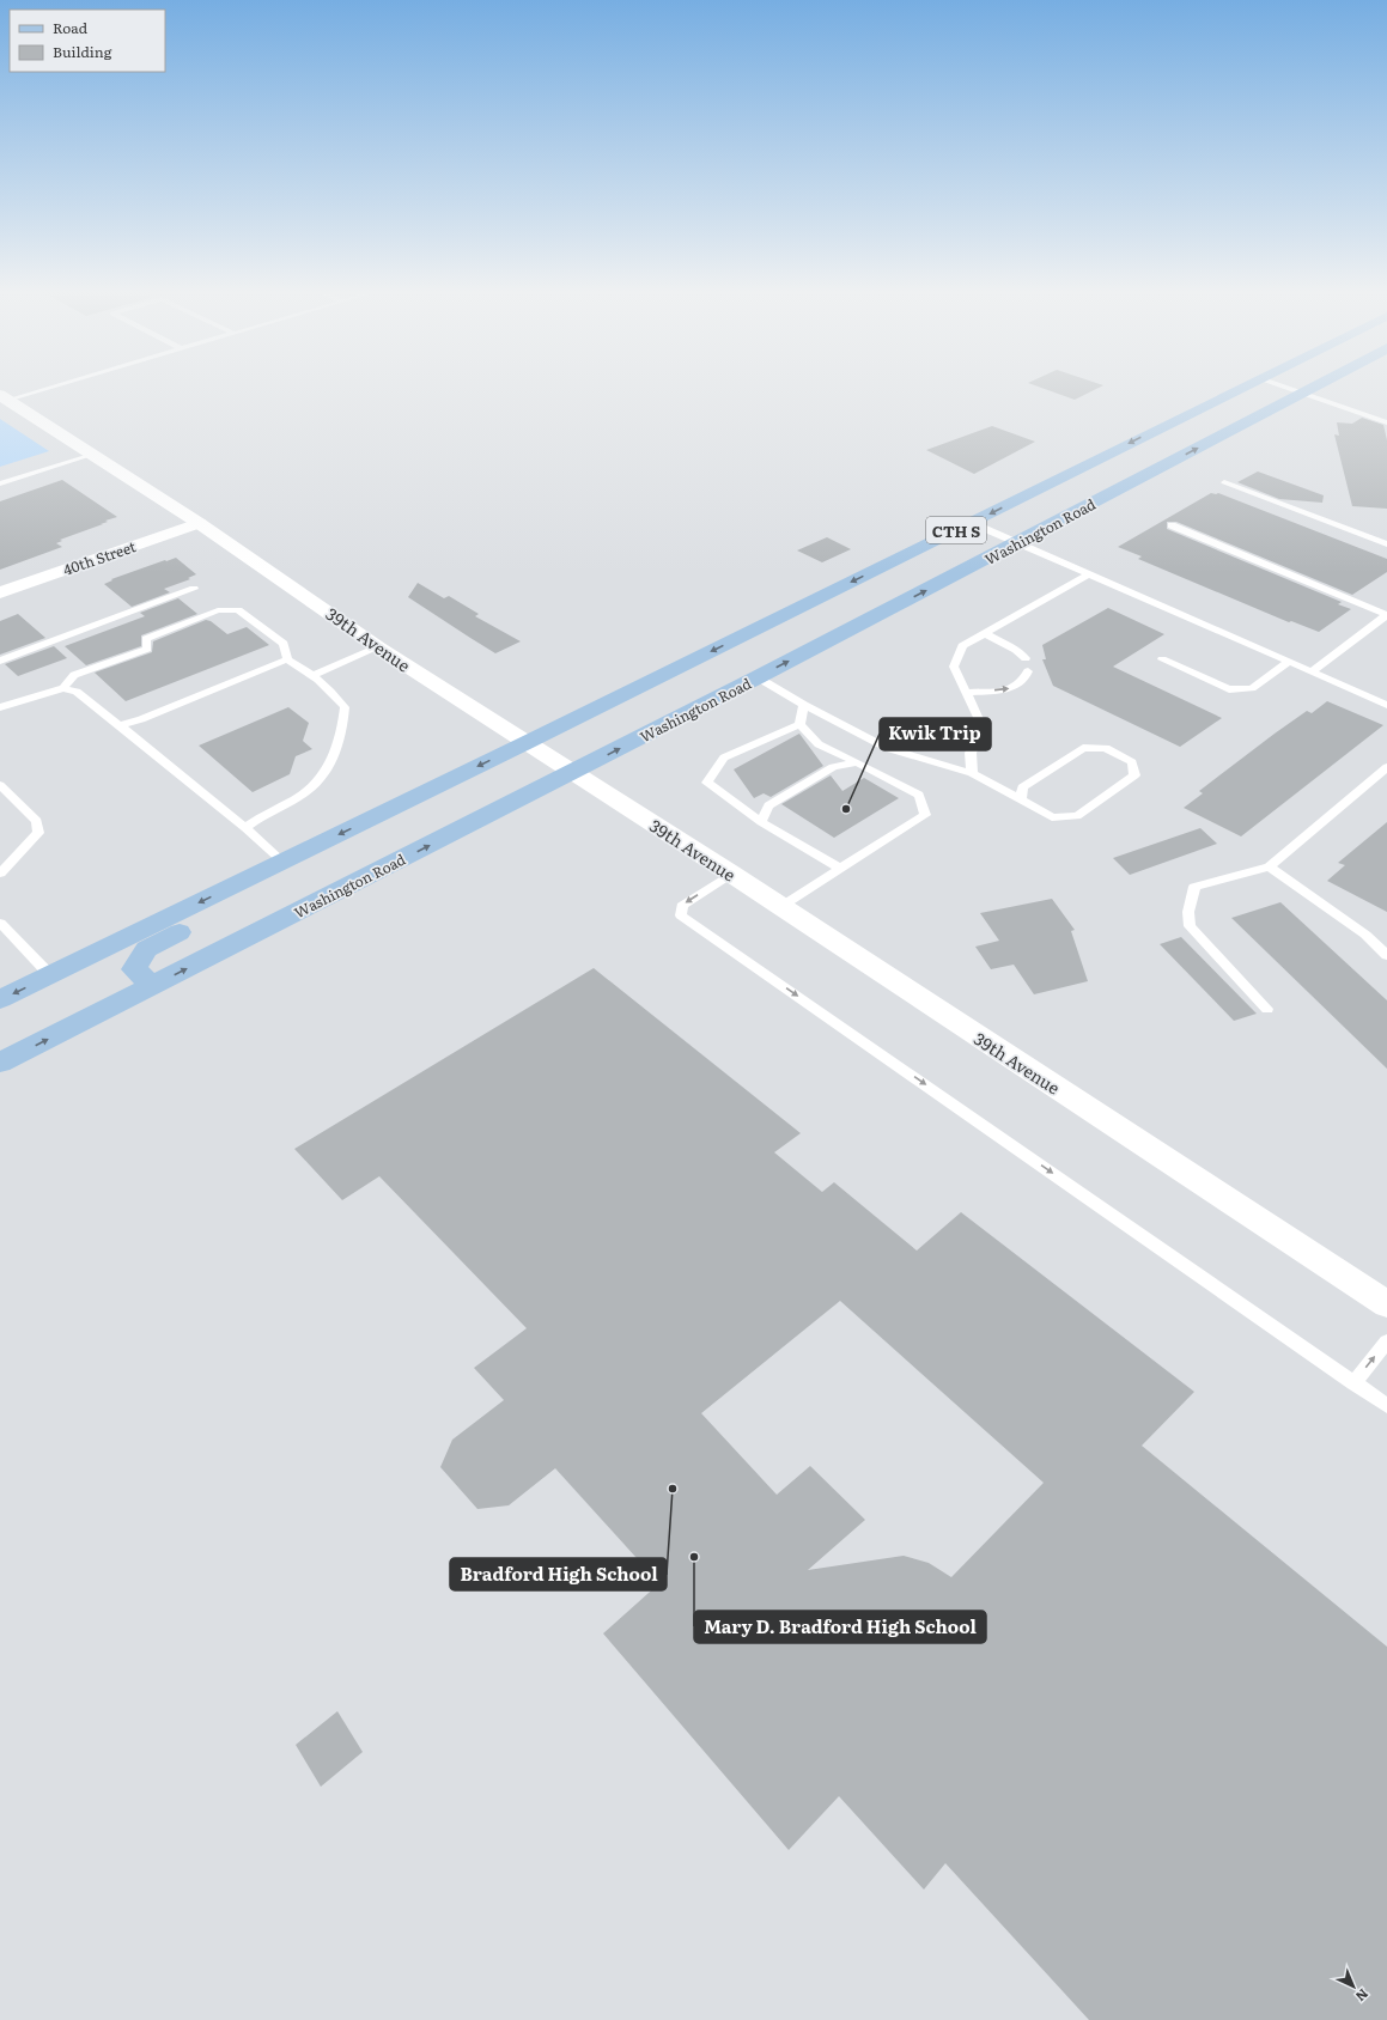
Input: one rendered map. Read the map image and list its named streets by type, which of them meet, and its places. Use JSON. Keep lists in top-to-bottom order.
{
  "streets": {
    "main road": [
      "CTH S",
      "Washington Road",
      "40th Street",
      "39th Avenue"
    ]
  },
  "crossings": [
    ["CTH S", "39th Avenue"],
    ["Washington Road", "39th Avenue"],
    ["40th Street", "39th Avenue"]
  ],
  "places": ["Kwik Trip", "Bradford High School", "Mary D. Bradford High School"],
  "legend": ["Road", "Building"],
  "north": "bottom right"
}
